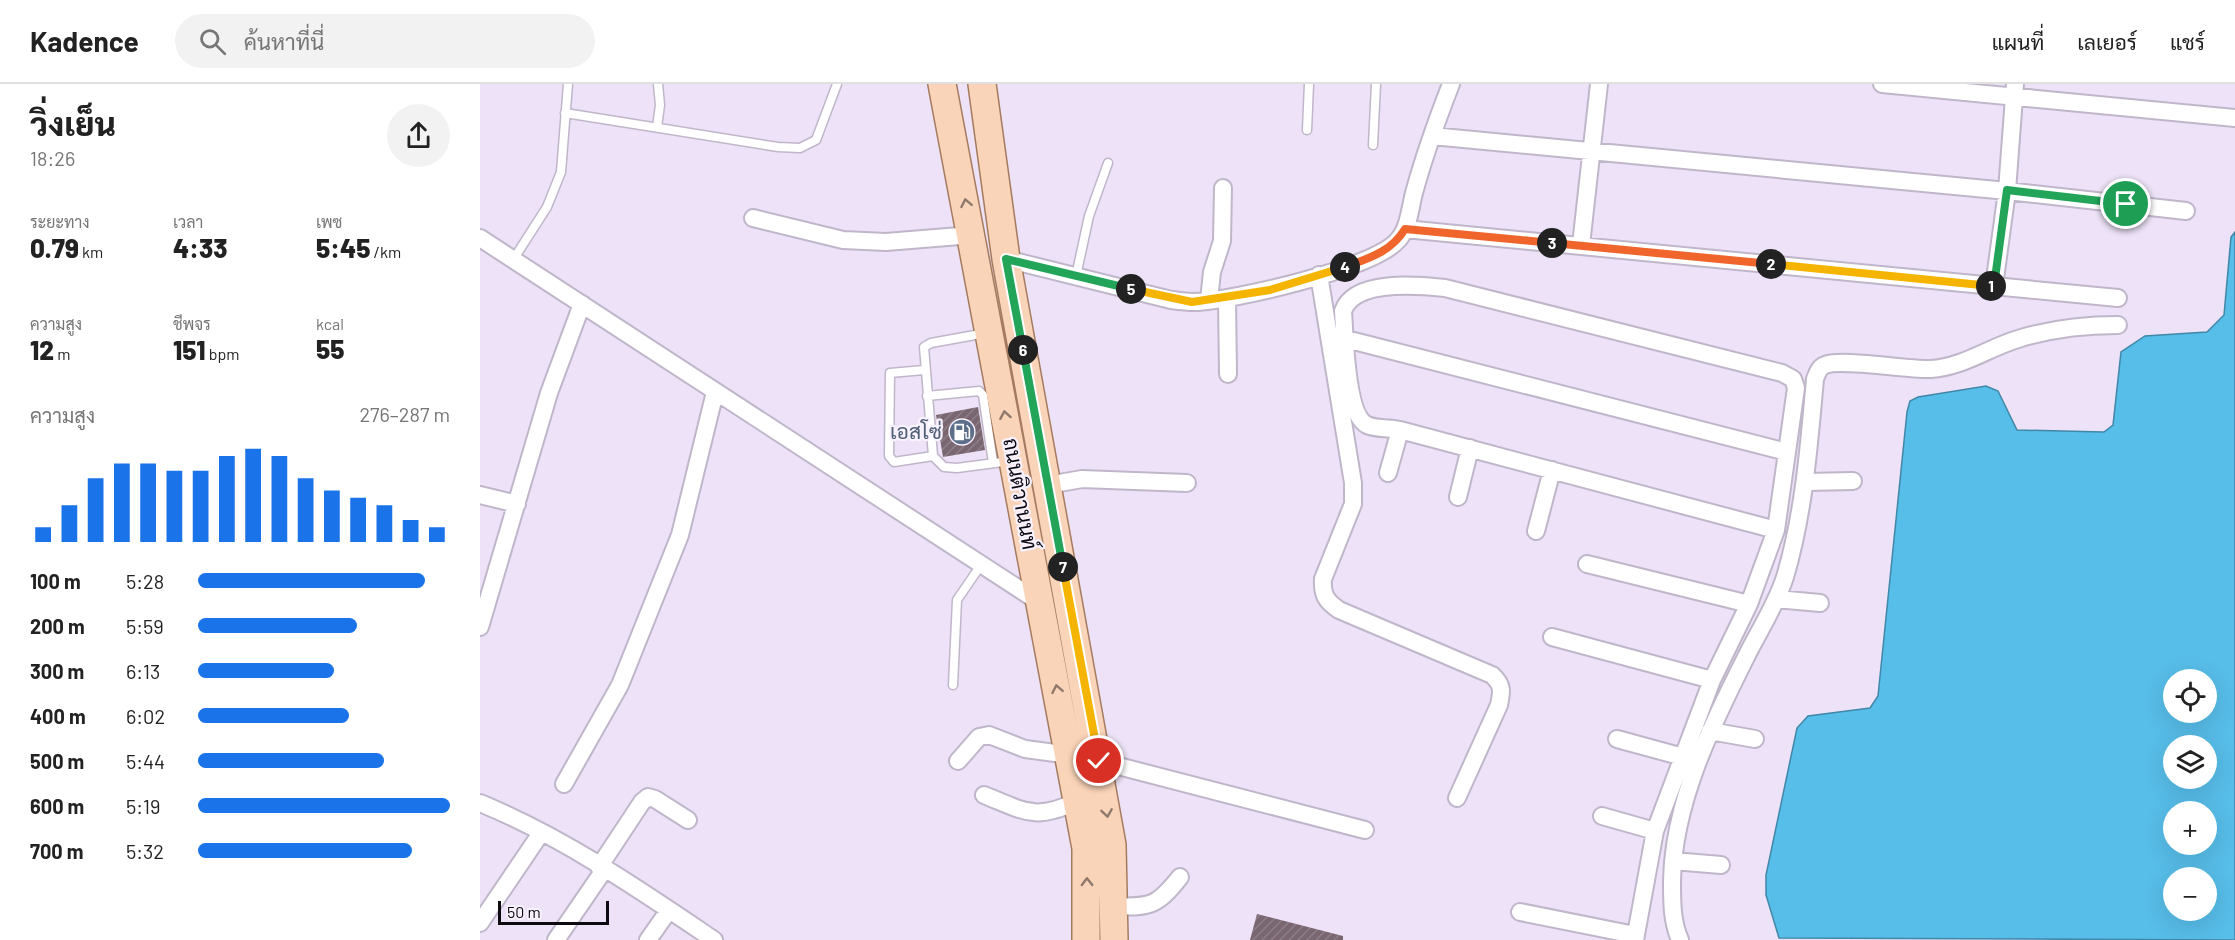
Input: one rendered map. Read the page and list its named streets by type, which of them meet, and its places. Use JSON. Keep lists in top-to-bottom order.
{
  "streets": {
    "main road": ["ถนนติวานนท์"]
  },
  "places": {
    "fuel station": ["เอสโซ่"]
  },
  "scale_bar": "50 m",
  "page": {
    "header": "Kadence",
    "search": "ค้นหาที่นี่",
    "nav": ["แผนที่", "เลเยอร์", "แชร์"],
    "heading": ["วิ่งเย็น", "18:26"],
    "stats": [
      ["ระยะทาง", "0.79 km"],
      ["เวลา", "4:33"],
      ["เพซ", "5:45 /km"],
      ["ความสูง", "12 m"],
      ["ชีพจร", "151 bpm"],
      ["kcal", "55"]
    ],
    "pins": [
      "3",
      "2",
      "4",
      "1",
      "5",
      "6",
      "7"
    ],
    "chart": ["ความสูง", "276–287 m"],
    "list": [
      {
        "name": "100 m",
        "note": "5:28"
      },
      {
        "name": "200 m",
        "note": "5:59"
      },
      {
        "name": "300 m",
        "note": "6:13"
      },
      {
        "name": "400 m",
        "note": "6:02"
      },
      {
        "name": "500 m",
        "note": "5:44"
      },
      {
        "name": "600 m",
        "note": "5:19"
      },
      {
        "name": "700 m",
        "note": "5:32"
      }
    ],
    "map_buttons": ["+", "−"],
    "scale": "50 m"
  }
}
